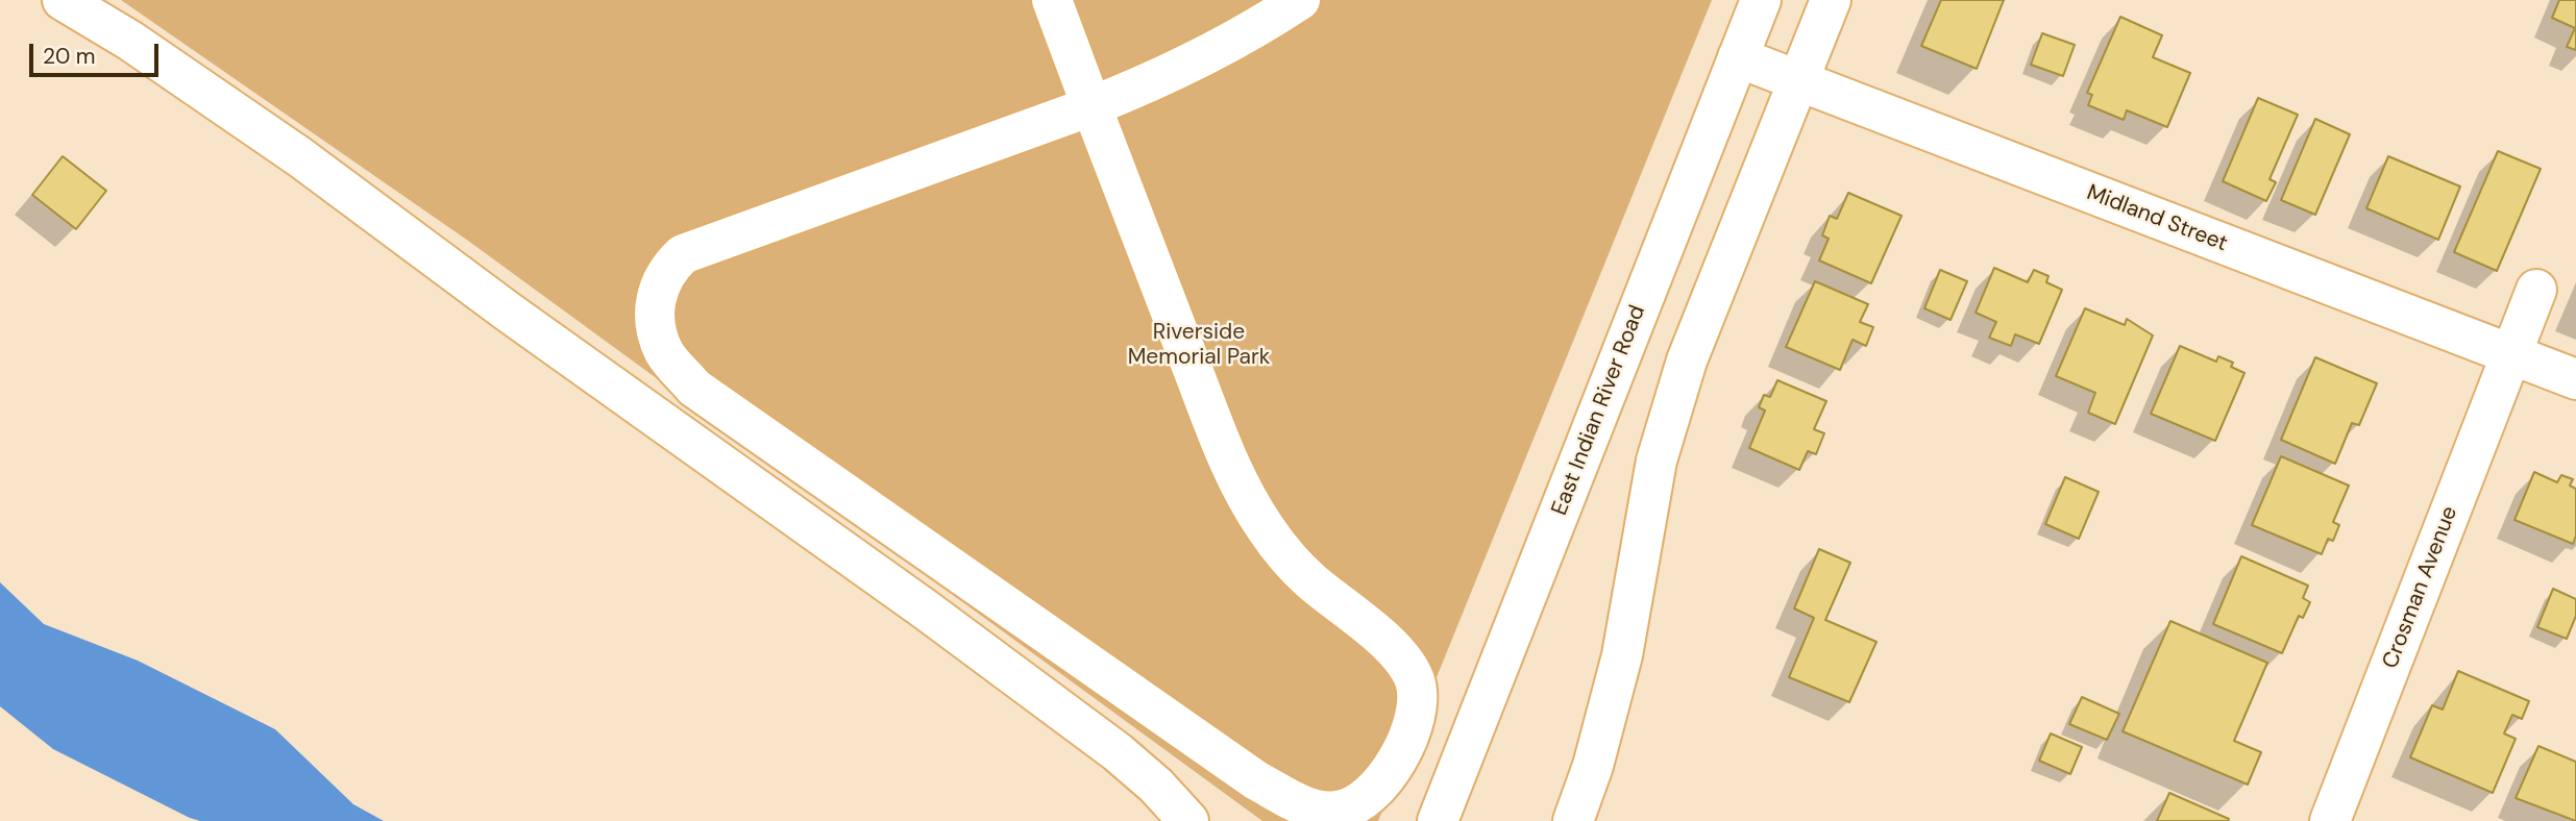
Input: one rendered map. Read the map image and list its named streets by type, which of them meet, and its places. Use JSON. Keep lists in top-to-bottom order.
{
  "streets": {
    "main road": ["Midland Street", "East Indian River Road", "Crosman Avenue"]
  },
  "crossings": [
    ["Midland Street", "East Indian River Road"],
    ["Midland Street", "Crosman Avenue"]
  ],
  "parks": ["Riverside Memorial Park"],
  "scale_bar": "20 m"
}
